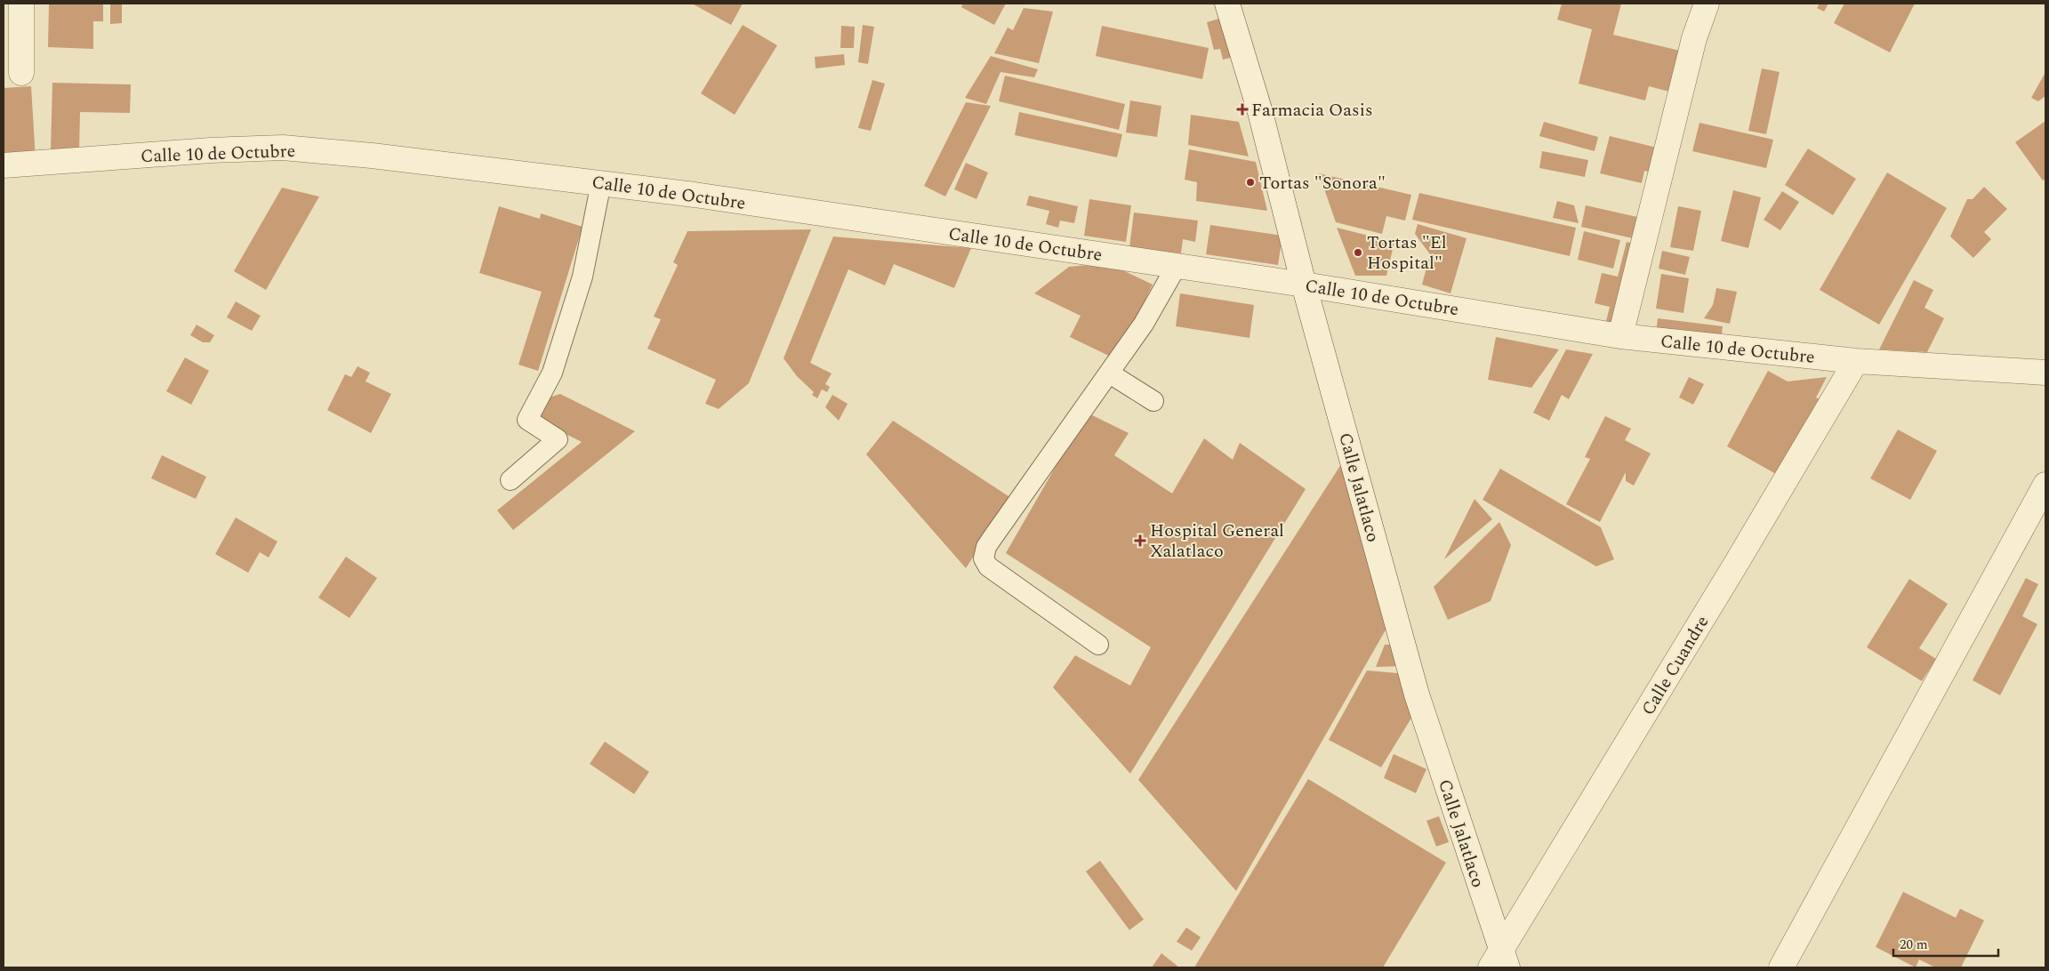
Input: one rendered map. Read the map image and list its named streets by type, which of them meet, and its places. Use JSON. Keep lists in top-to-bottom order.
{
  "streets": {
    "street": ["Calle 10 de Octubre", "Calle Jalatlaco", "Calle Cuandre"]
  },
  "crossings": [
    ["Calle 10 de Octubre", "Calle Jalatlaco"],
    ["Calle 10 de Octubre", "Calle Cuandre"],
    ["Calle Jalatlaco", "Calle Cuandre"]
  ],
  "places": {
    "health": ["Farmacia Oasis", "Hospital General Xalatlaco"],
    "other": ["Tortas \"Sonora\"", "Tortas \"El Hospital\""]
  },
  "scale_bar": "20 m"
}
